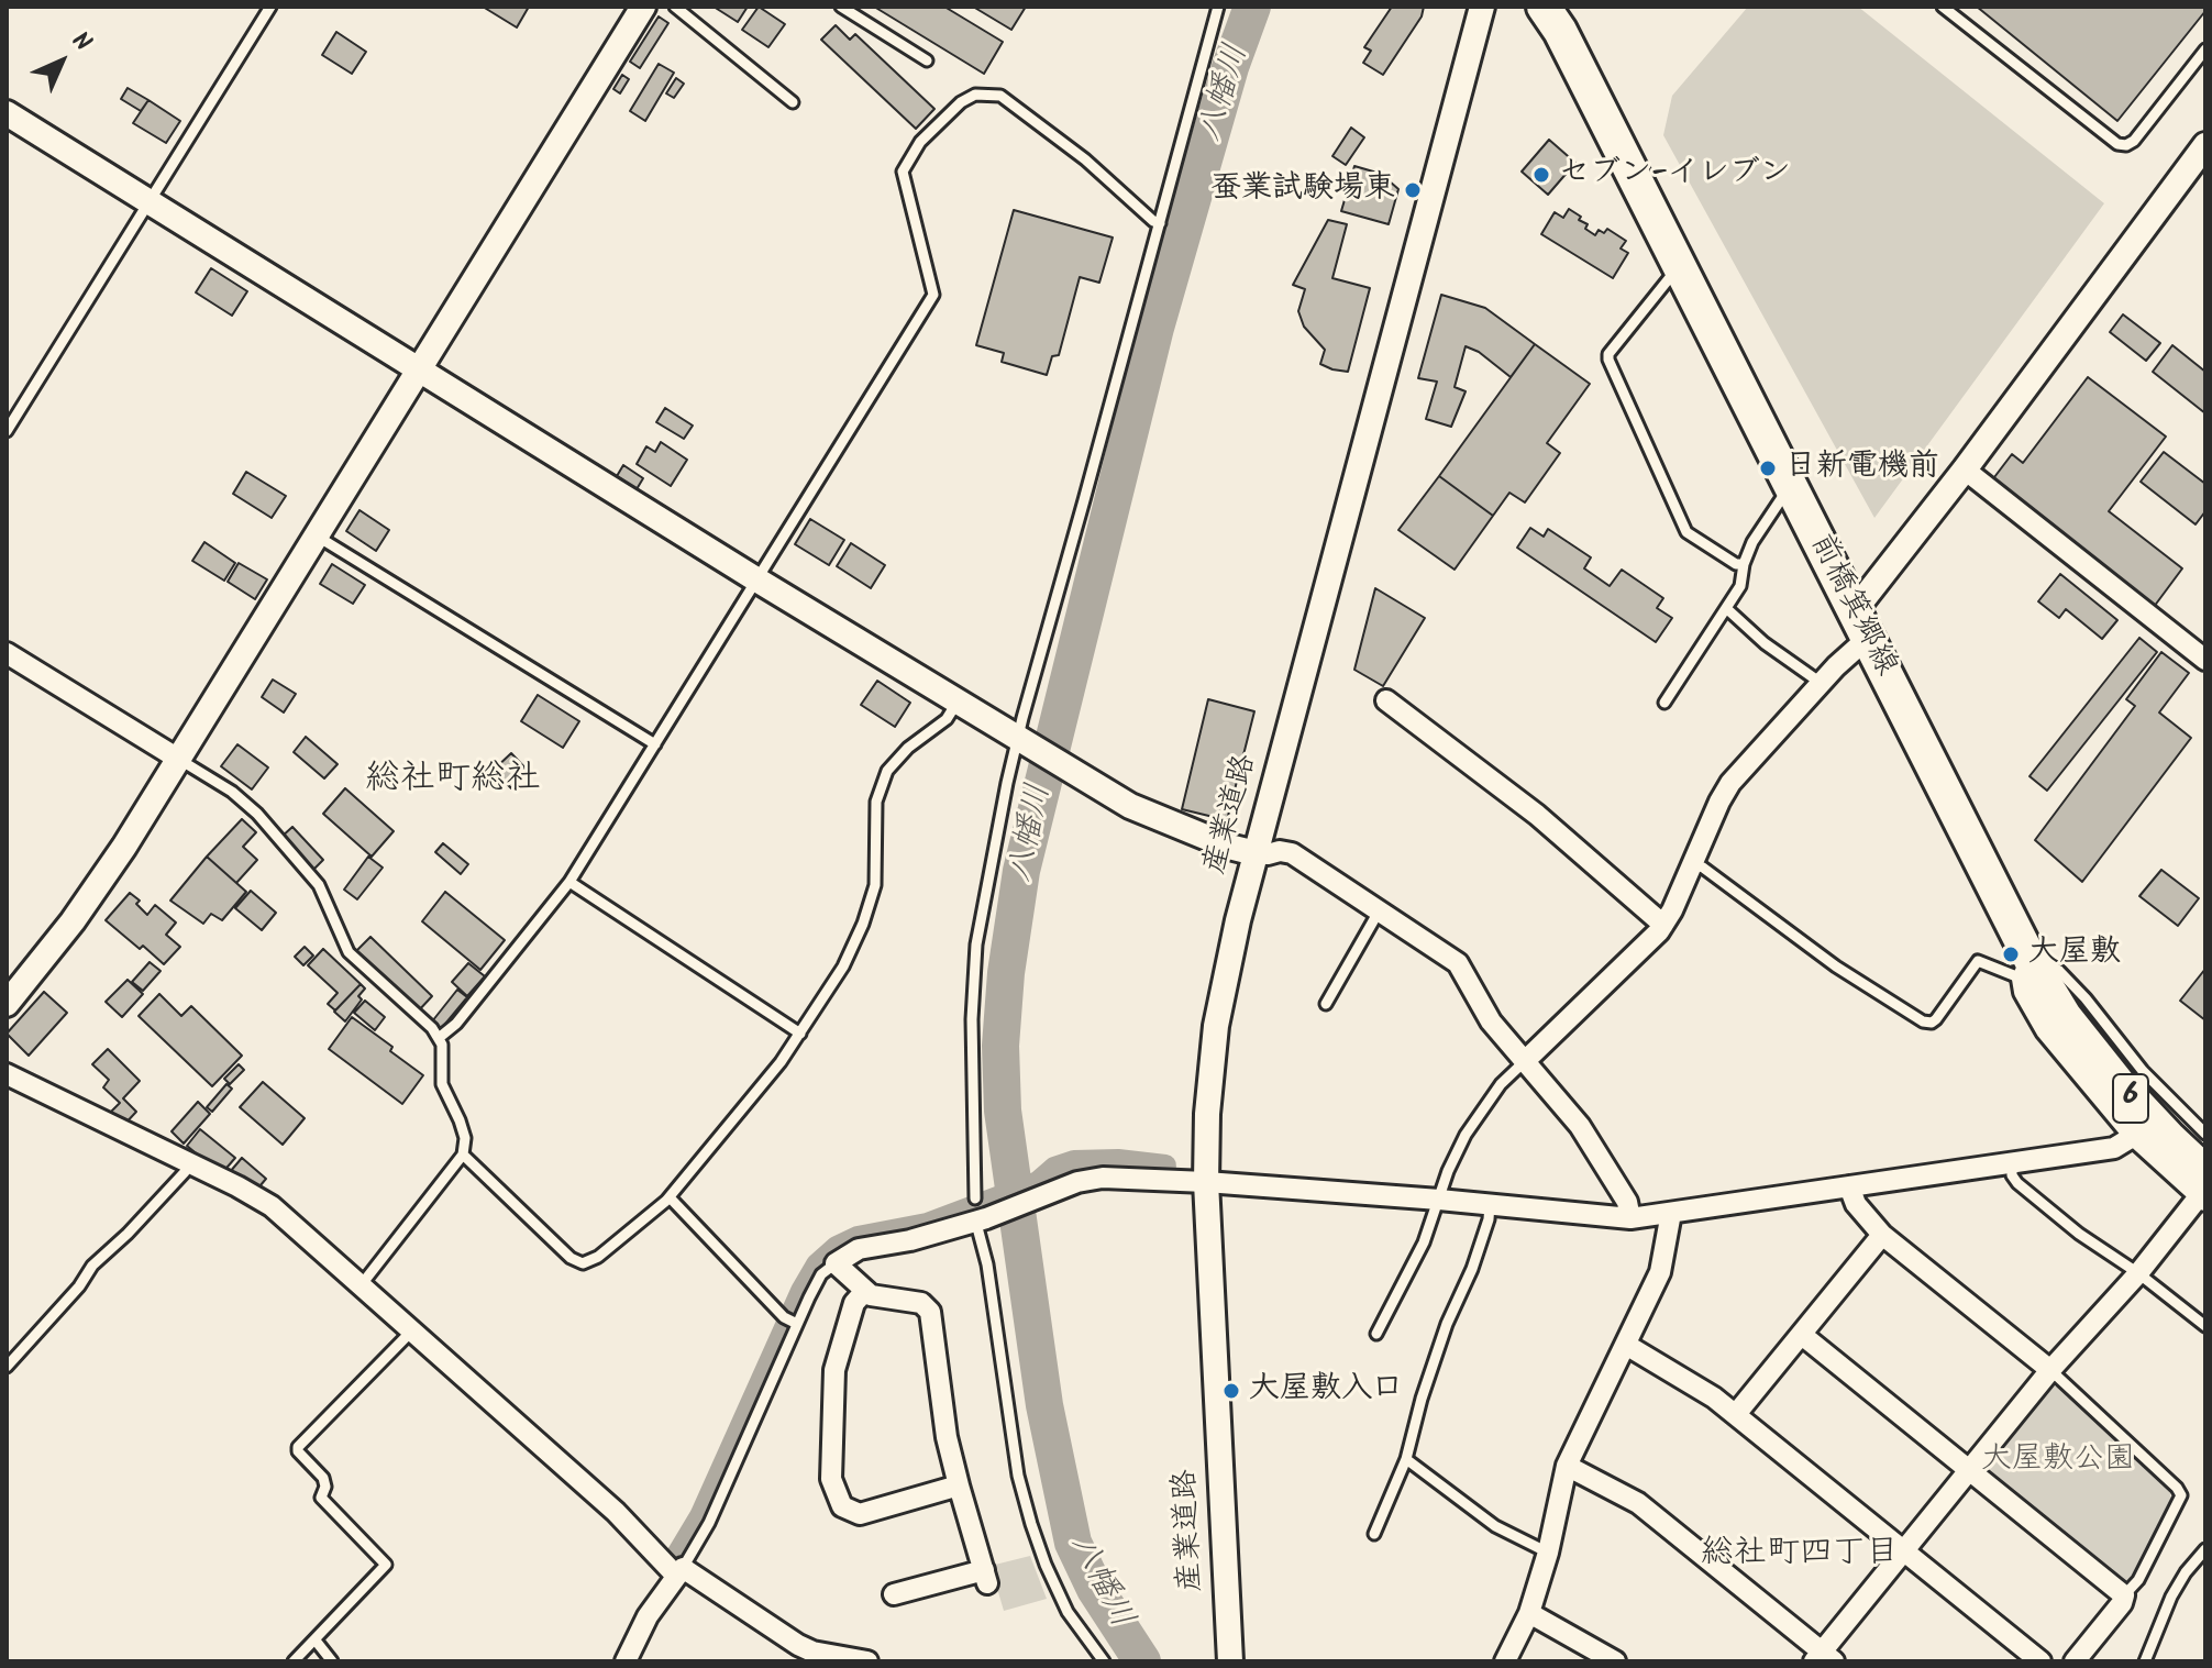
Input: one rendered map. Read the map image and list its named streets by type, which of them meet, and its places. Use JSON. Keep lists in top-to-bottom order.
{
  "streets": {
    "main road": ["前橋箕郷線", "6"],
    "street": ["産業道路"]
  },
  "districts": ["総社町総社", "総社町四丁目"],
  "water": ["八幡川"],
  "parks": ["大屋敷公園"],
  "places": [
    "セブン-イレブン",
    "蚕業試験場東",
    "日新電機前",
    "大屋敷",
    "大屋敷入口"
  ],
  "north": "top right"
}
